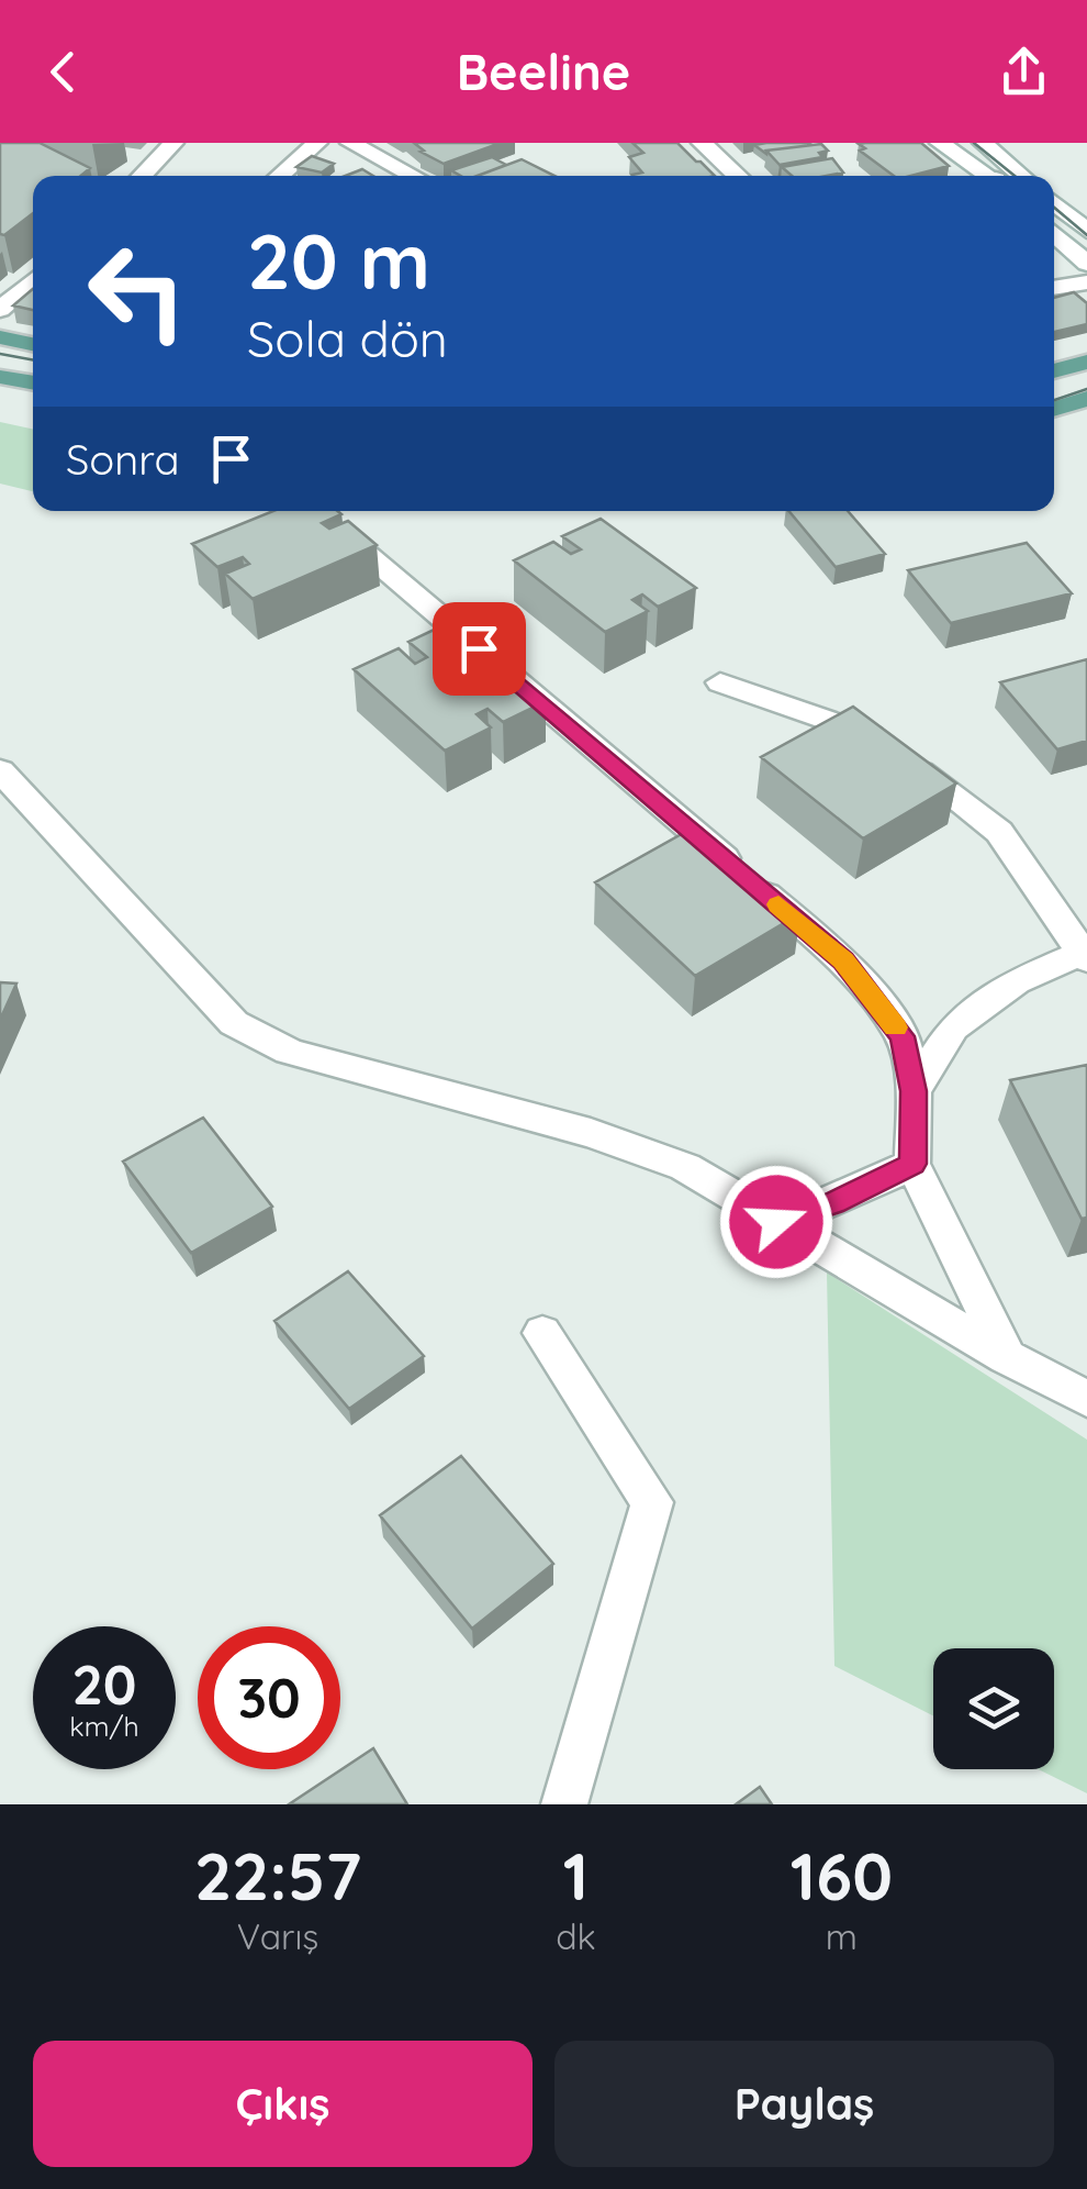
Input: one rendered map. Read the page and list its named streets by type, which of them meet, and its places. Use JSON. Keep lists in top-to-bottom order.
{
  "page": {
    "header": "Beeline",
    "turn": ["20 m", "Sola dön"],
    "then": "Sonra",
    "speed": "20 km/h",
    "limit": "30",
    "eta": [
      "22:57",
      "Varış",
      "1",
      "dk",
      "160",
      "m"
    ],
    "buttons": ["Çıkış", "Paylaş"]
  }
}
